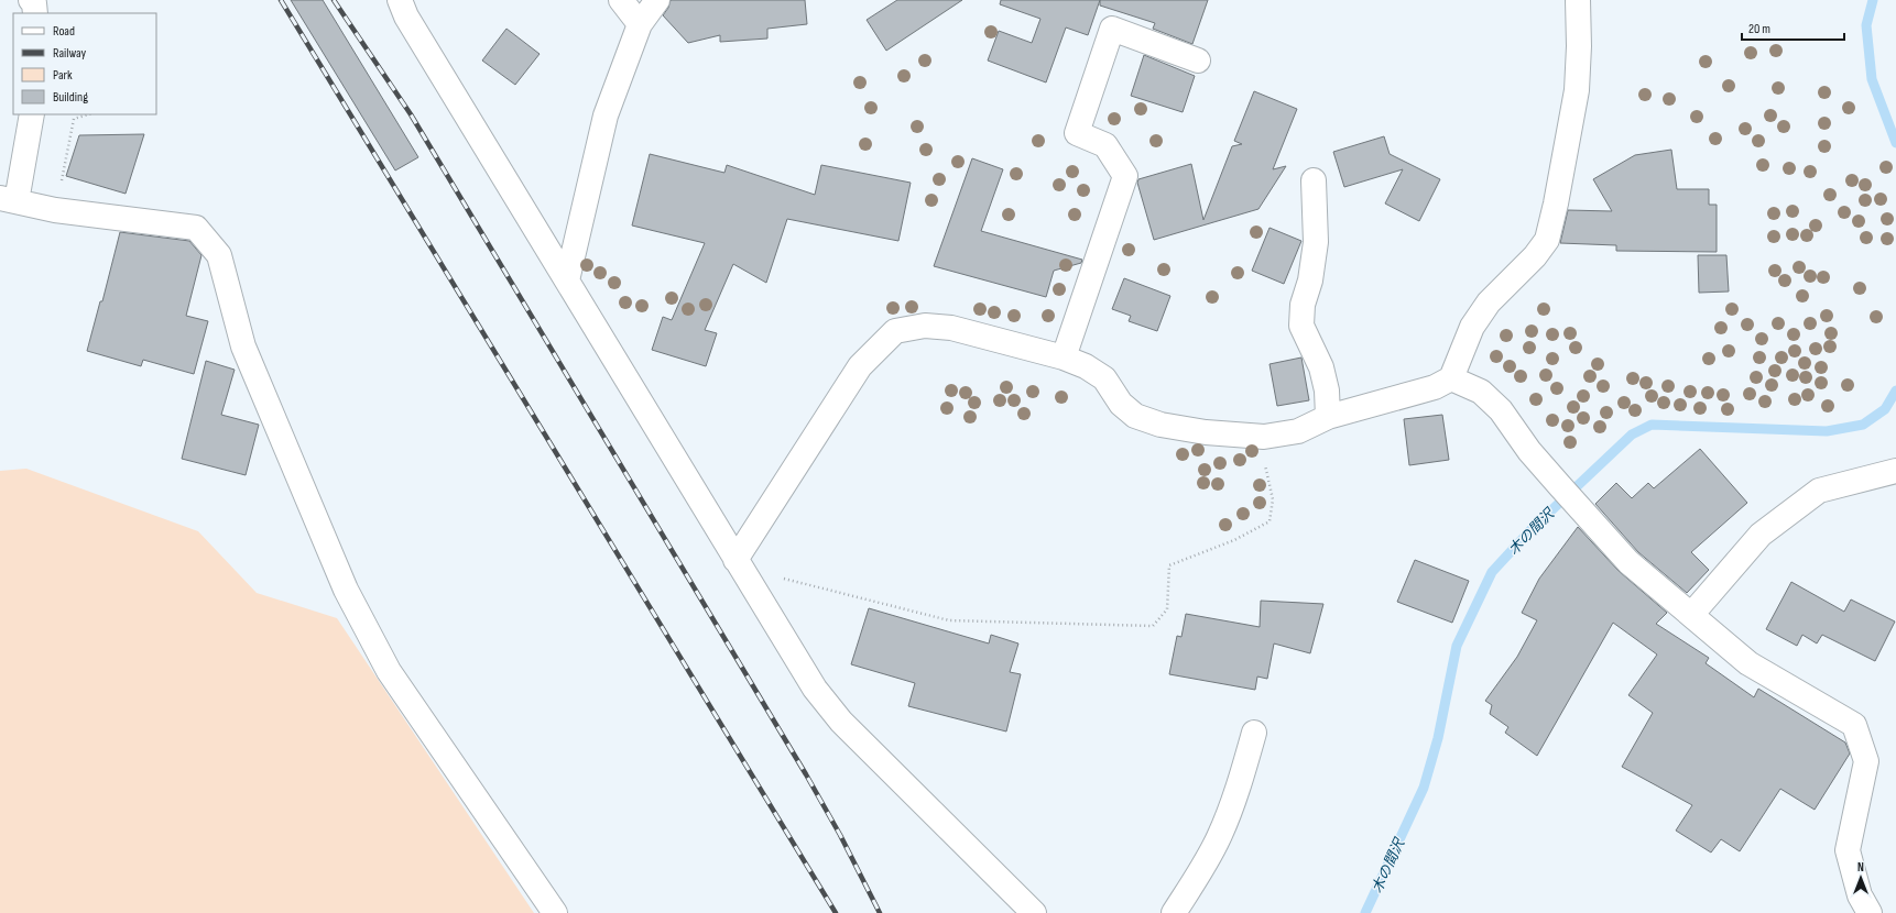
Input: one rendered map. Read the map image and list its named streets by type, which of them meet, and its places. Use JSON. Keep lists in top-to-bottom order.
{
  "water": ["木の間沢"],
  "legend": [
    "Road",
    "Railway",
    "Park",
    "Building"
  ],
  "scale_bar": "20 m",
  "north": "top"
}
